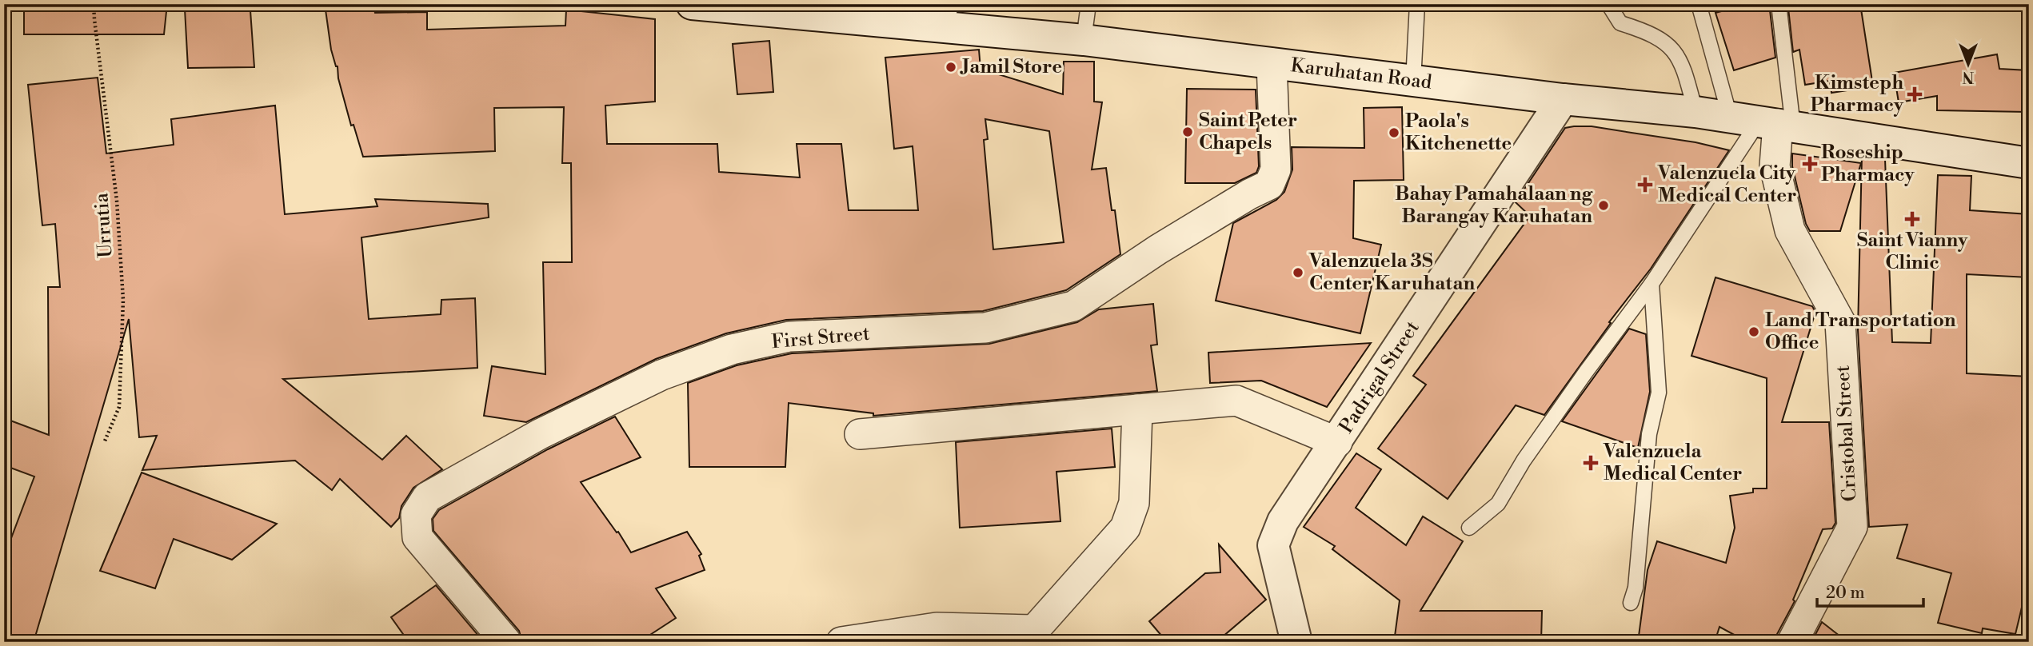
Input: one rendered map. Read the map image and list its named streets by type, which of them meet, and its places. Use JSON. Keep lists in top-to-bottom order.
{
  "streets": {
    "main road": ["Karuhatan Road", "Padrigal Street"],
    "street": ["First Street", "Cristobal Street"],
    "path": ["Urrutia"]
  },
  "crossings": [
    ["Karuhatan Road", "First Street"],
    ["Karuhatan Road", "Padrigal Street"],
    ["Karuhatan Road", "Cristobal Street"]
  ],
  "places": {
    "other": [
      "Jamil Store",
      "Saint Peter Chapels",
      "Paola's Kitchenette",
      "Bahay Pamahalaan ng Barangay Karuhatan",
      "Valenzuela 3S Center Karuhatan",
      "Land Transportation Office"
    ],
    "health": [
      "Kimsteph Pharmacy",
      "Roseship Pharmacy",
      "Valenzuela City Medical Center",
      "Saint Vianny Clinic",
      "Valenzuela Medical Center"
    ]
  },
  "scale_bar": "20 m",
  "north": "bottom"
}
